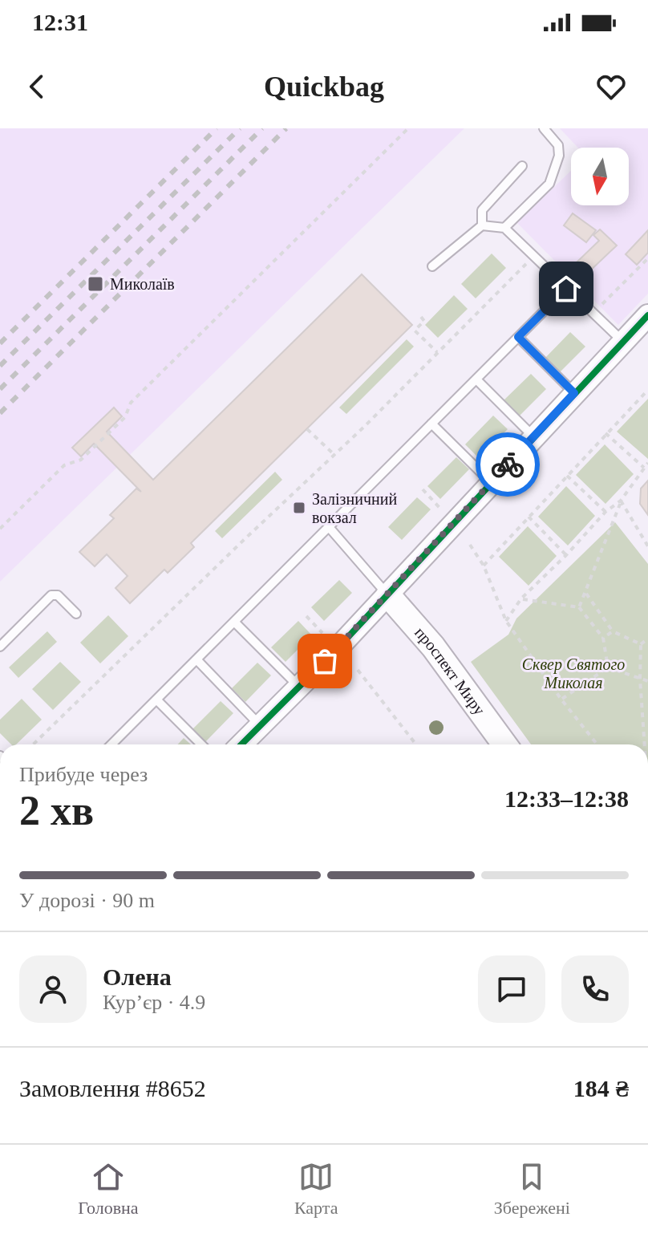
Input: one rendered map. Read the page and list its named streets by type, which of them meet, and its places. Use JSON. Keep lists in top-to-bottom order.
{
  "streets": {
    "main road": ["проспект Миру"]
  },
  "parks": ["Сквер Святого Миколая"],
  "places": {
    "transit": ["Миколаїв", "Залізничний вокзал"]
  },
  "north": "bottom",
  "page": {
    "status": "12:31",
    "header": "Quickbag",
    "heading": ["2 хв", "Прибуде через", "12:33–12:38"],
    "panel": [
      "Олена",
      "Кур’єр · 4.9",
      "Замовлення #8652",
      "184 ₴"
    ],
    "bar": "У дорозі · 90 m",
    "tabs": ["Головна", "Карта", "Збережені"]
  }
}
